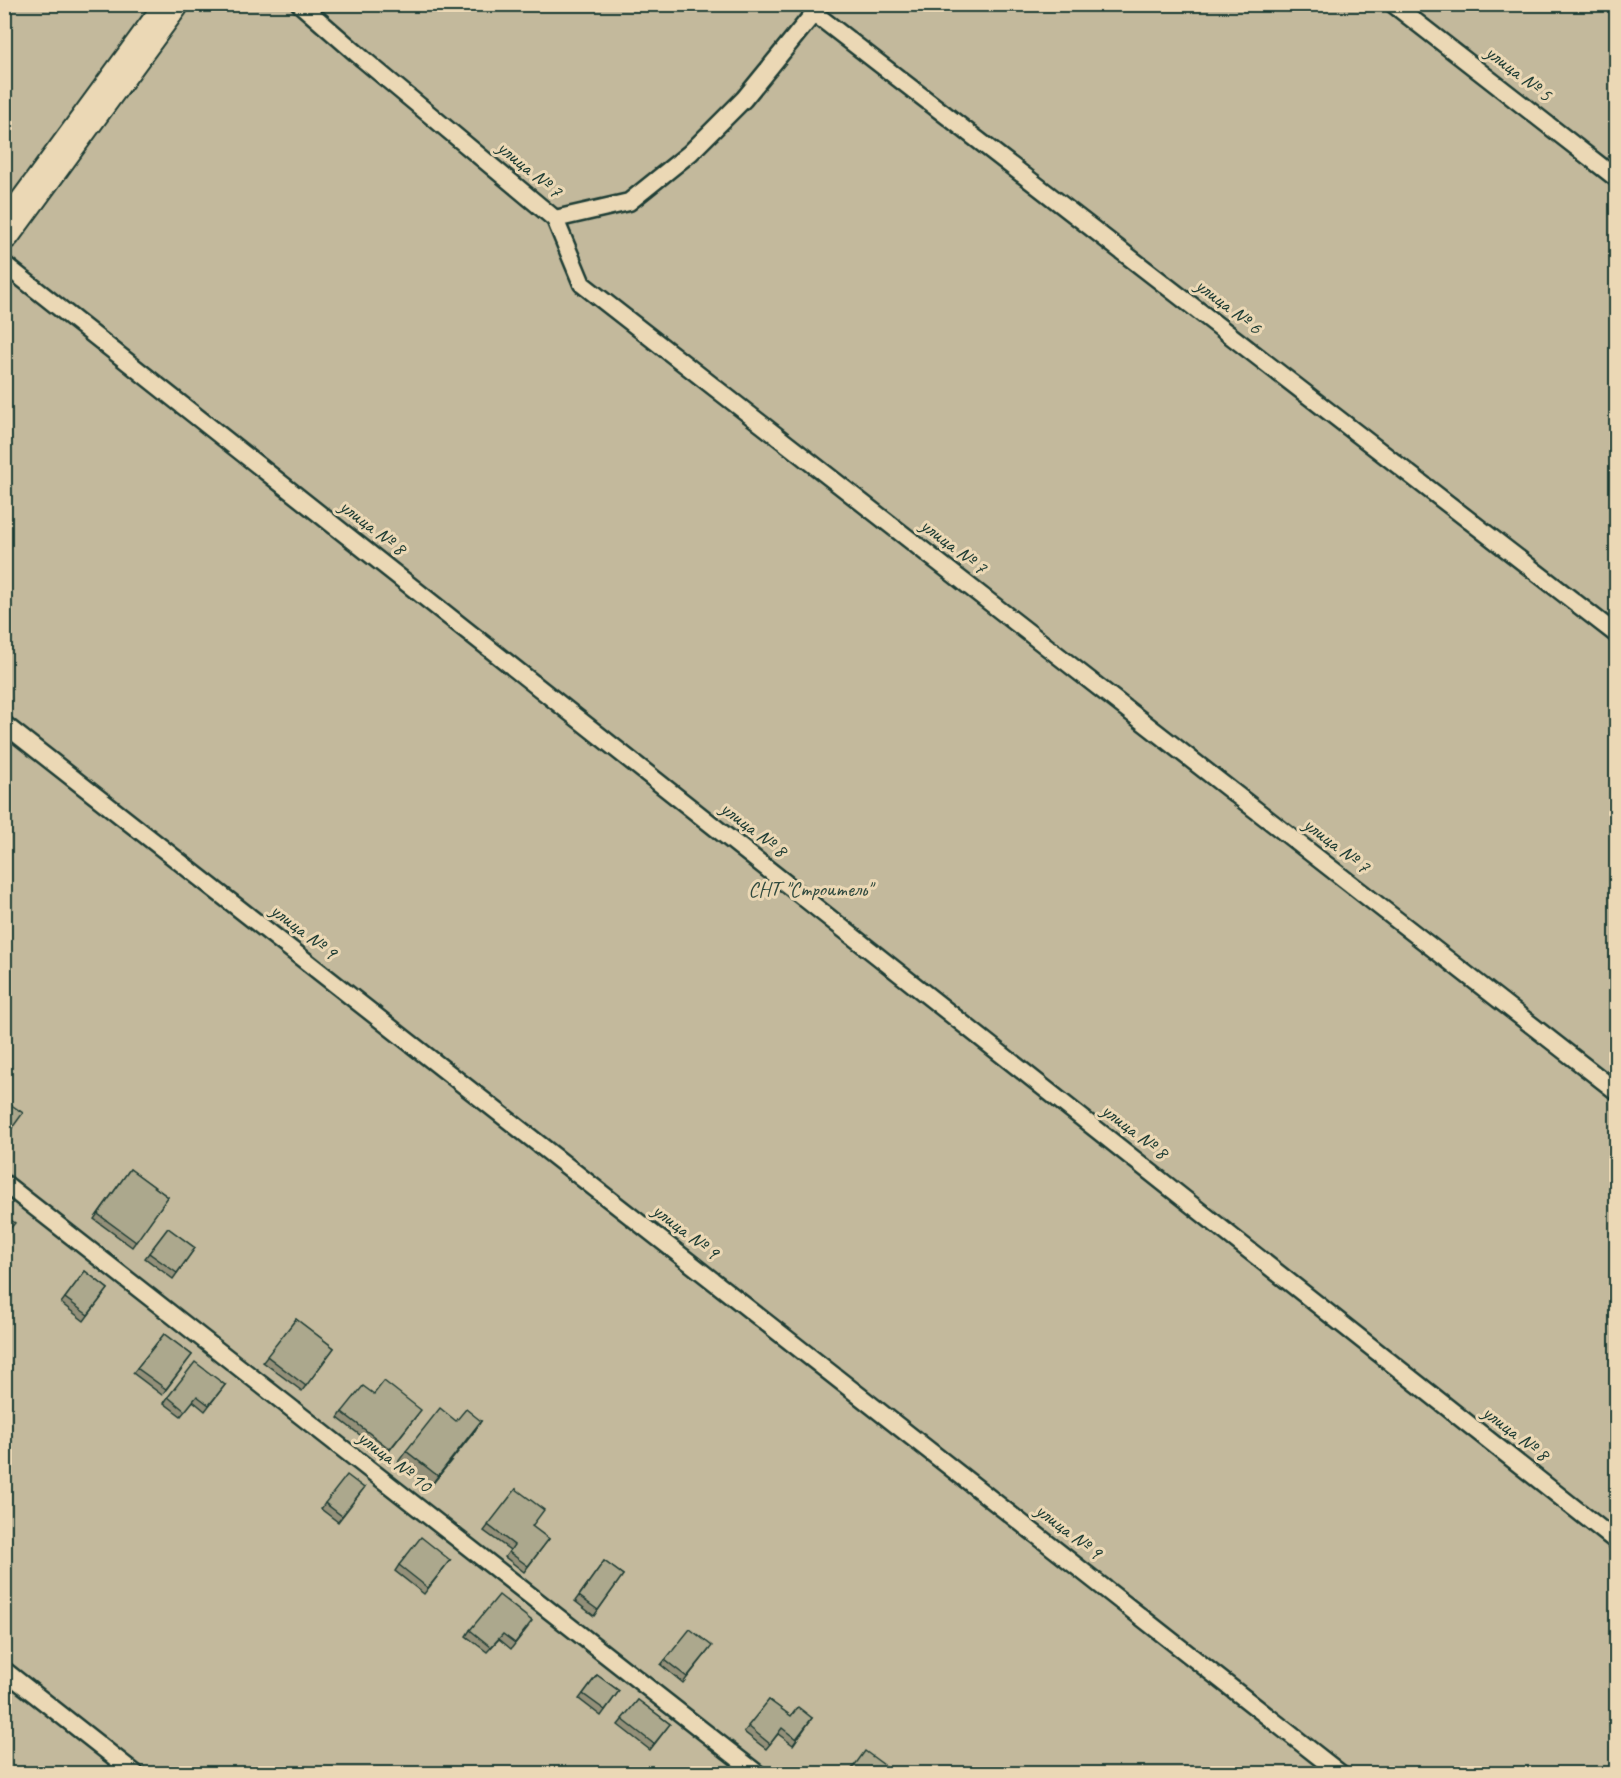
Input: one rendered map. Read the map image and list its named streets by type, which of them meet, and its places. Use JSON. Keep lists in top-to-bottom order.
{
  "streets": {
    "lane": [
      "улица № 5",
      "улица № 7",
      "улица № 6",
      "улица № 8",
      "улица № 9",
      "улица № 10"
    ]
  },
  "parks": ["СНТ \"Строитель\""]
}
